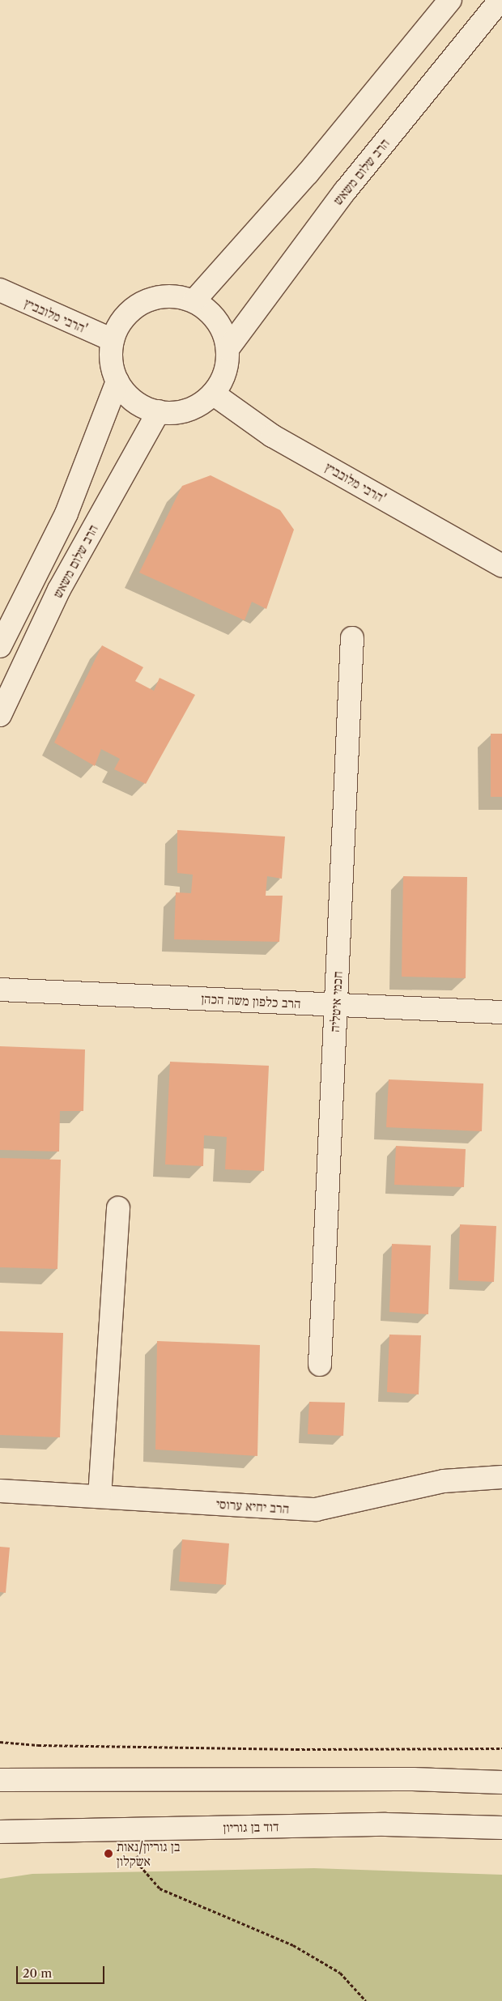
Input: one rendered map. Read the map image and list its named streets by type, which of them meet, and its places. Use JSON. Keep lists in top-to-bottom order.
{
  "streets": {
    "street": [
      "הרב שלום משאש",
      "הרבי מלובביץ'",
      "הרב כלפון משה הכהן",
      "חכמי איטליה",
      "הרב יחיא ערוסי",
      "דוד בן גוריון"
    ]
  },
  "crossings": [
    ["הרב שלום משאש", "הרבי מלובביץ'"],
    ["הרב כלפון משה הכהן", "חכמי איטליה"]
  ],
  "places": ["בן גוריון/נאות אשקלון"],
  "scale_bar": "20 m"
}
